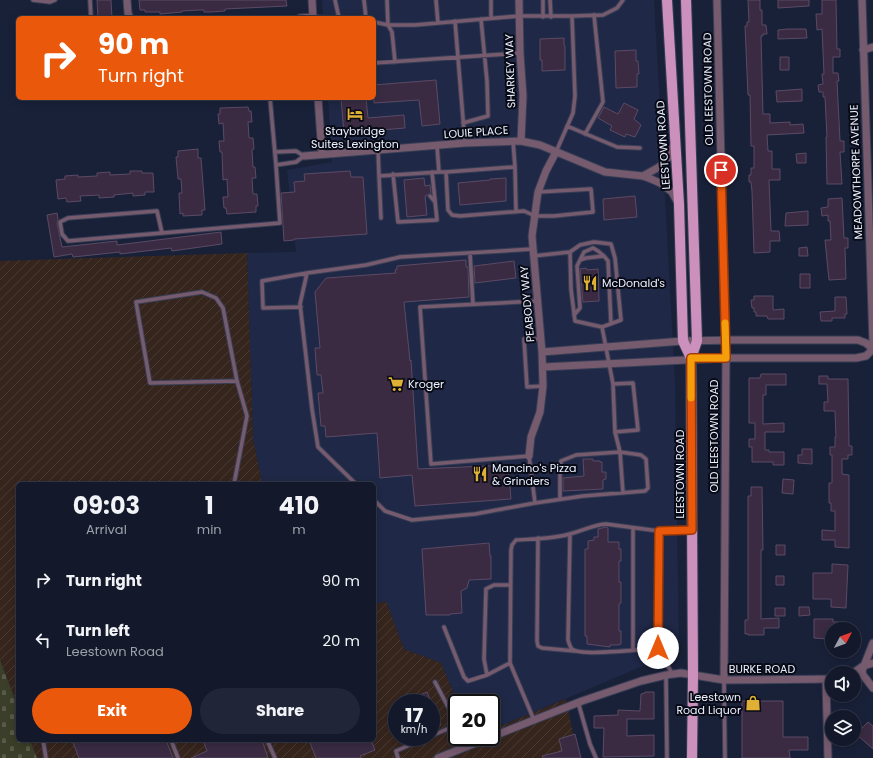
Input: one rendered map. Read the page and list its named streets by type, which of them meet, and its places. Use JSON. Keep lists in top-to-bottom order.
{
  "streets": {
    "main road": ["LEESTOWN ROAD"],
    "street": [
      "SHARKEY WAY",
      "OLD LEESTOWN ROAD",
      "LOUIE PLACE",
      "MEADOWTHORPE AVENUE",
      "PEABODY WAY",
      "BURKE ROAD"
    ]
  },
  "crossings": [
    ["SHARKEY WAY", "LOUIE PLACE"],
    ["OLD LEESTOWN ROAD", "BURKE ROAD"],
    ["LOUIE PLACE", "LEESTOWN ROAD"],
    ["LOUIE PLACE", "PEABODY WAY"],
    ["LEESTOWN ROAD", "BURKE ROAD"]
  ],
  "places": {
    "hotel": ["Staybridge Suites Lexington"],
    "restaurant": ["McDonald's", "Mancino's Pizza & Grinders"],
    "supermarket": ["Kroger"],
    "shop": ["Leestown Road Liquor"]
  },
  "north": "top right",
  "page": {
    "turn": ["90 m", "Turn right"],
    "eta": [
      "09:03",
      "Arrival",
      "1",
      "min",
      "410",
      "m"
    ],
    "list": [
      {
        "name": "Turn right",
        "value": "90 m"
      },
      {
        "name": "Turn left",
        "note": "Leestown Road",
        "value": "20 m"
      }
    ],
    "buttons": ["Exit", "Share"],
    "speed": "17 km/h",
    "limit": "20"
  }
}
